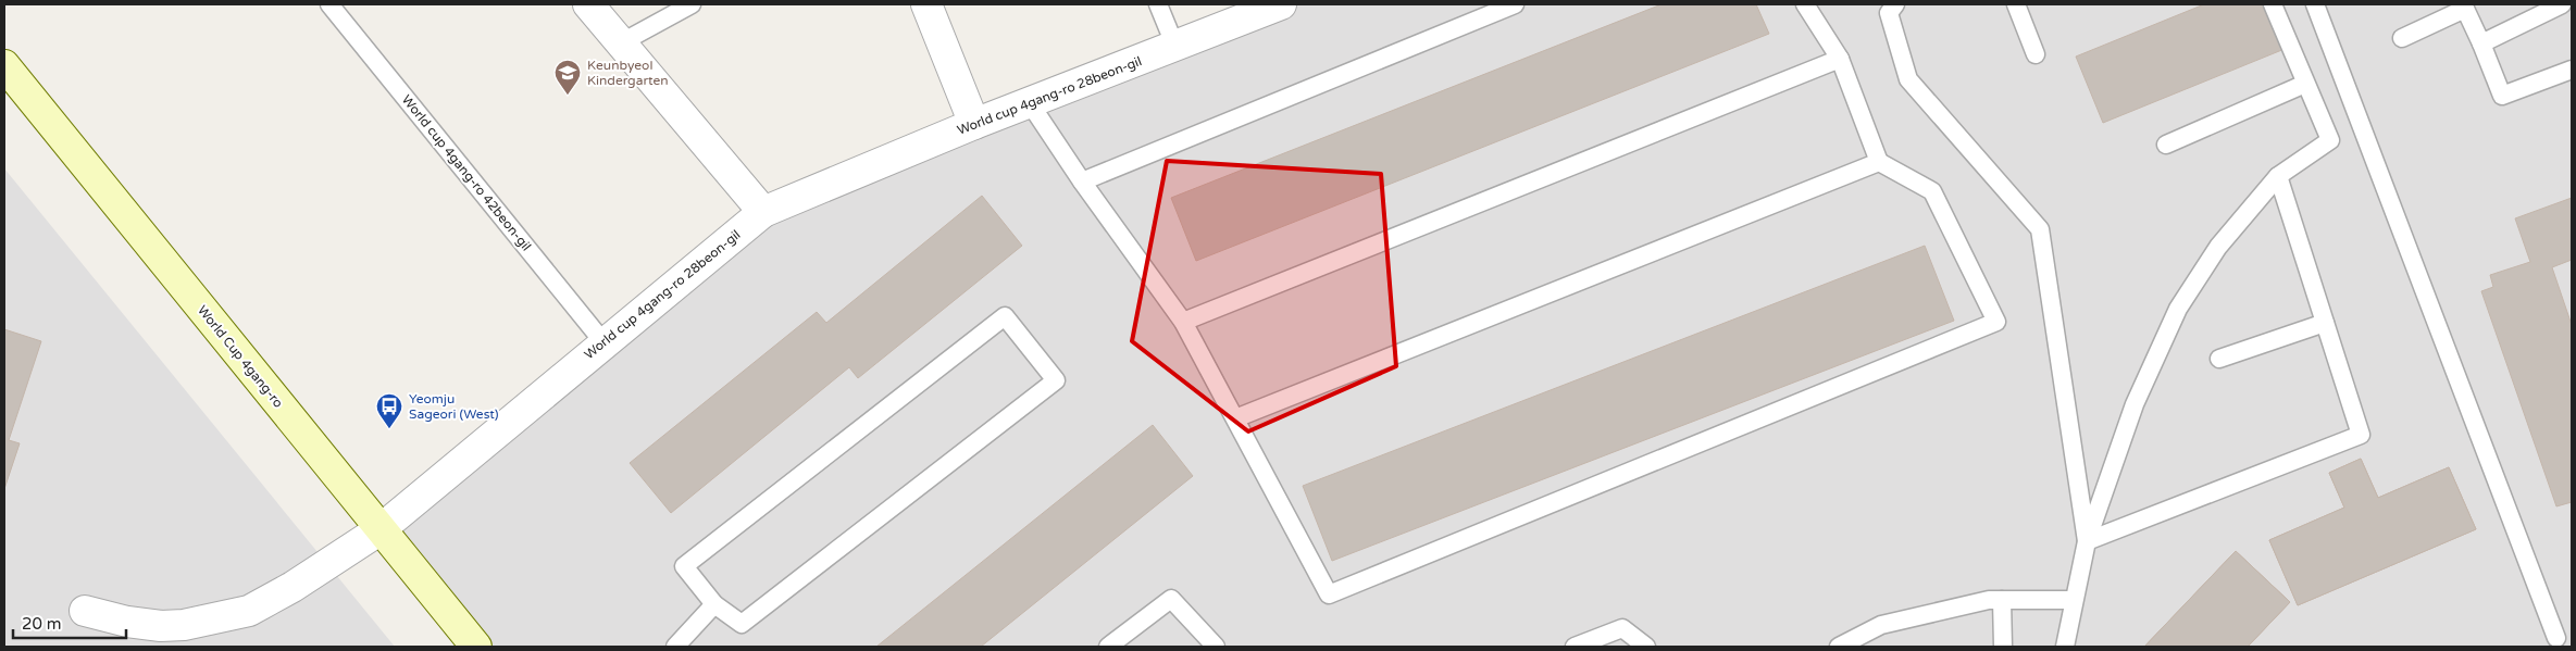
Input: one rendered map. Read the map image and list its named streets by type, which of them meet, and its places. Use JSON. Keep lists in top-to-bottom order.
{
  "streets": {
    "street": ["World cup 4gang-ro 28beon-gil", "World Cup 4gang-ro"],
    "lane": ["World cup 4gang-ro 42beon-gil"]
  },
  "crossings": [
    ["World cup 4gang-ro 28beon-gil", "World cup 4gang-ro 42beon-gil"],
    ["World cup 4gang-ro 28beon-gil", "World Cup 4gang-ro"]
  ],
  "places": {
    "school or university": ["Keunbyeol Kindergarten"],
    "bus stop": ["Yeomju Sageori (West)"]
  },
  "scale_bar": "20 m"
}
